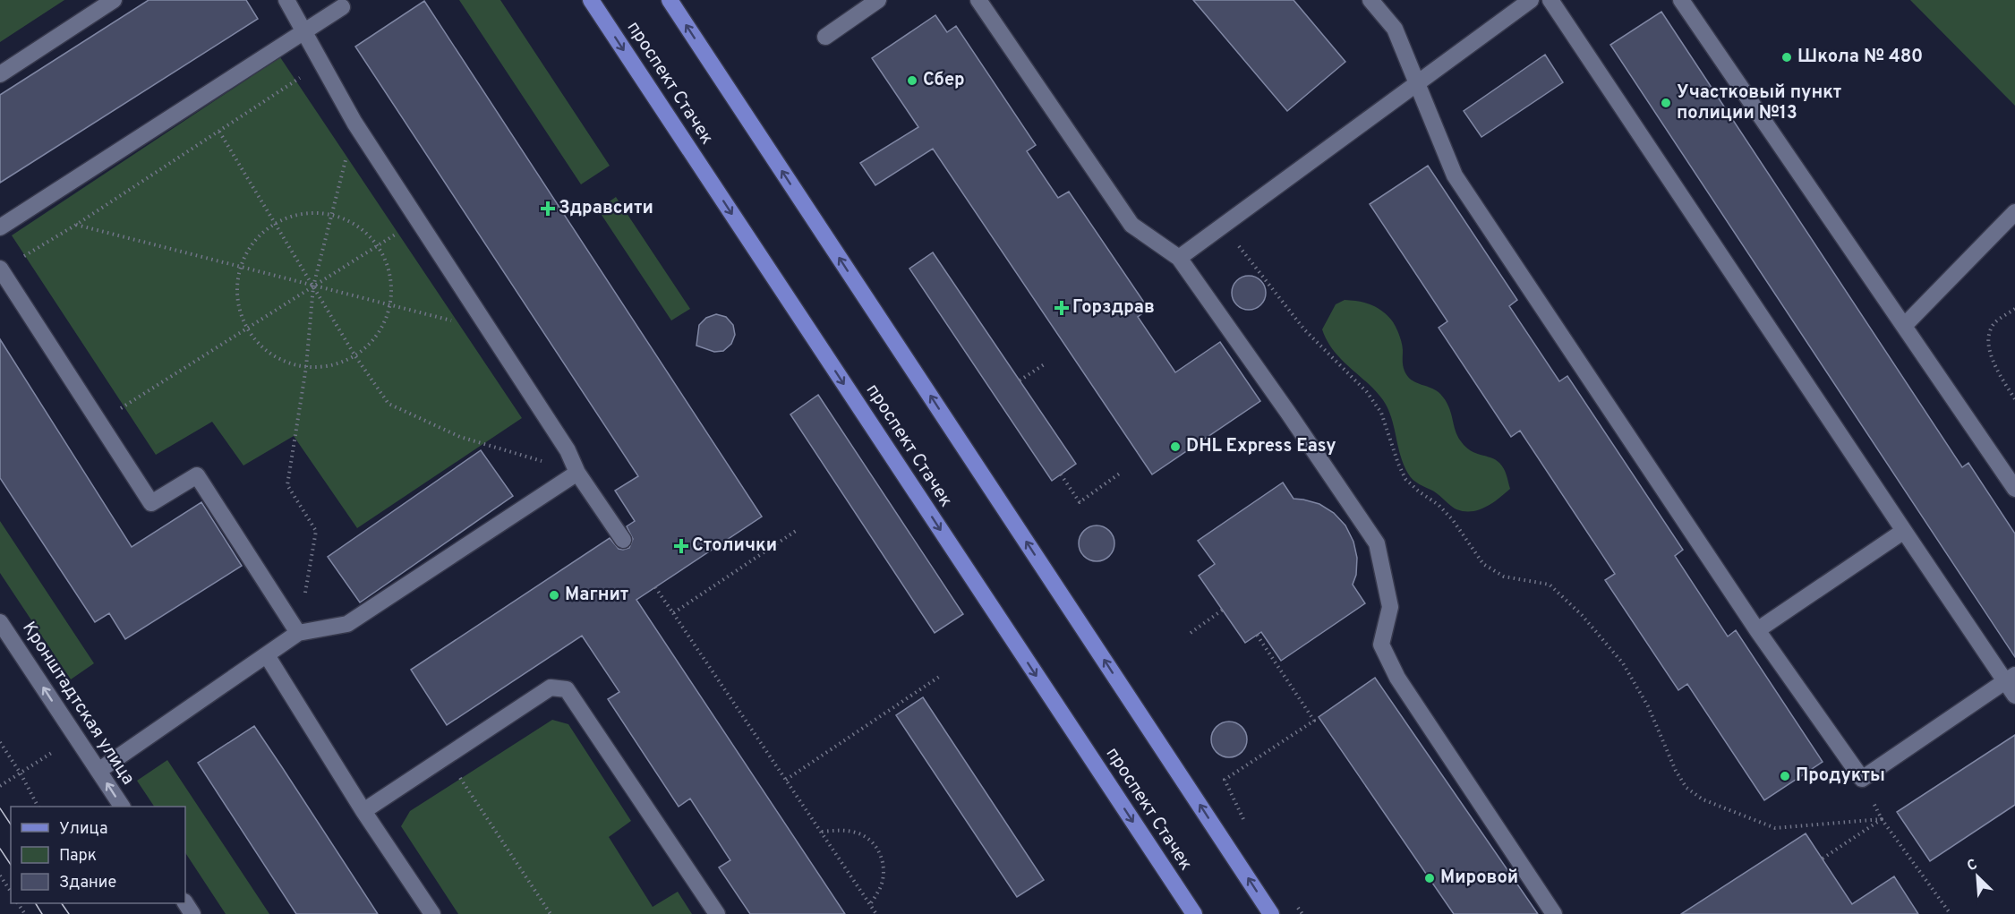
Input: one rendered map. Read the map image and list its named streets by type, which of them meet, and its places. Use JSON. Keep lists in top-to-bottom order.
{
  "streets": {
    "main road": ["проспект Стачек"],
    "street": ["Кронштадтская улица"]
  },
  "one_way": ["Кронштадтская улица"],
  "places": {
    "other": [
      "Школа № 480",
      "Сбер",
      "Участковый пункт полиции №13",
      "DHL Express Easy",
      "Магнит",
      "Продукты",
      "Мировой"
    ],
    "health": ["Здравсити", "Горздрав", "Столички"]
  },
  "legend": ["Улица", "Парк", "Здание"],
  "north": "top left"
}
